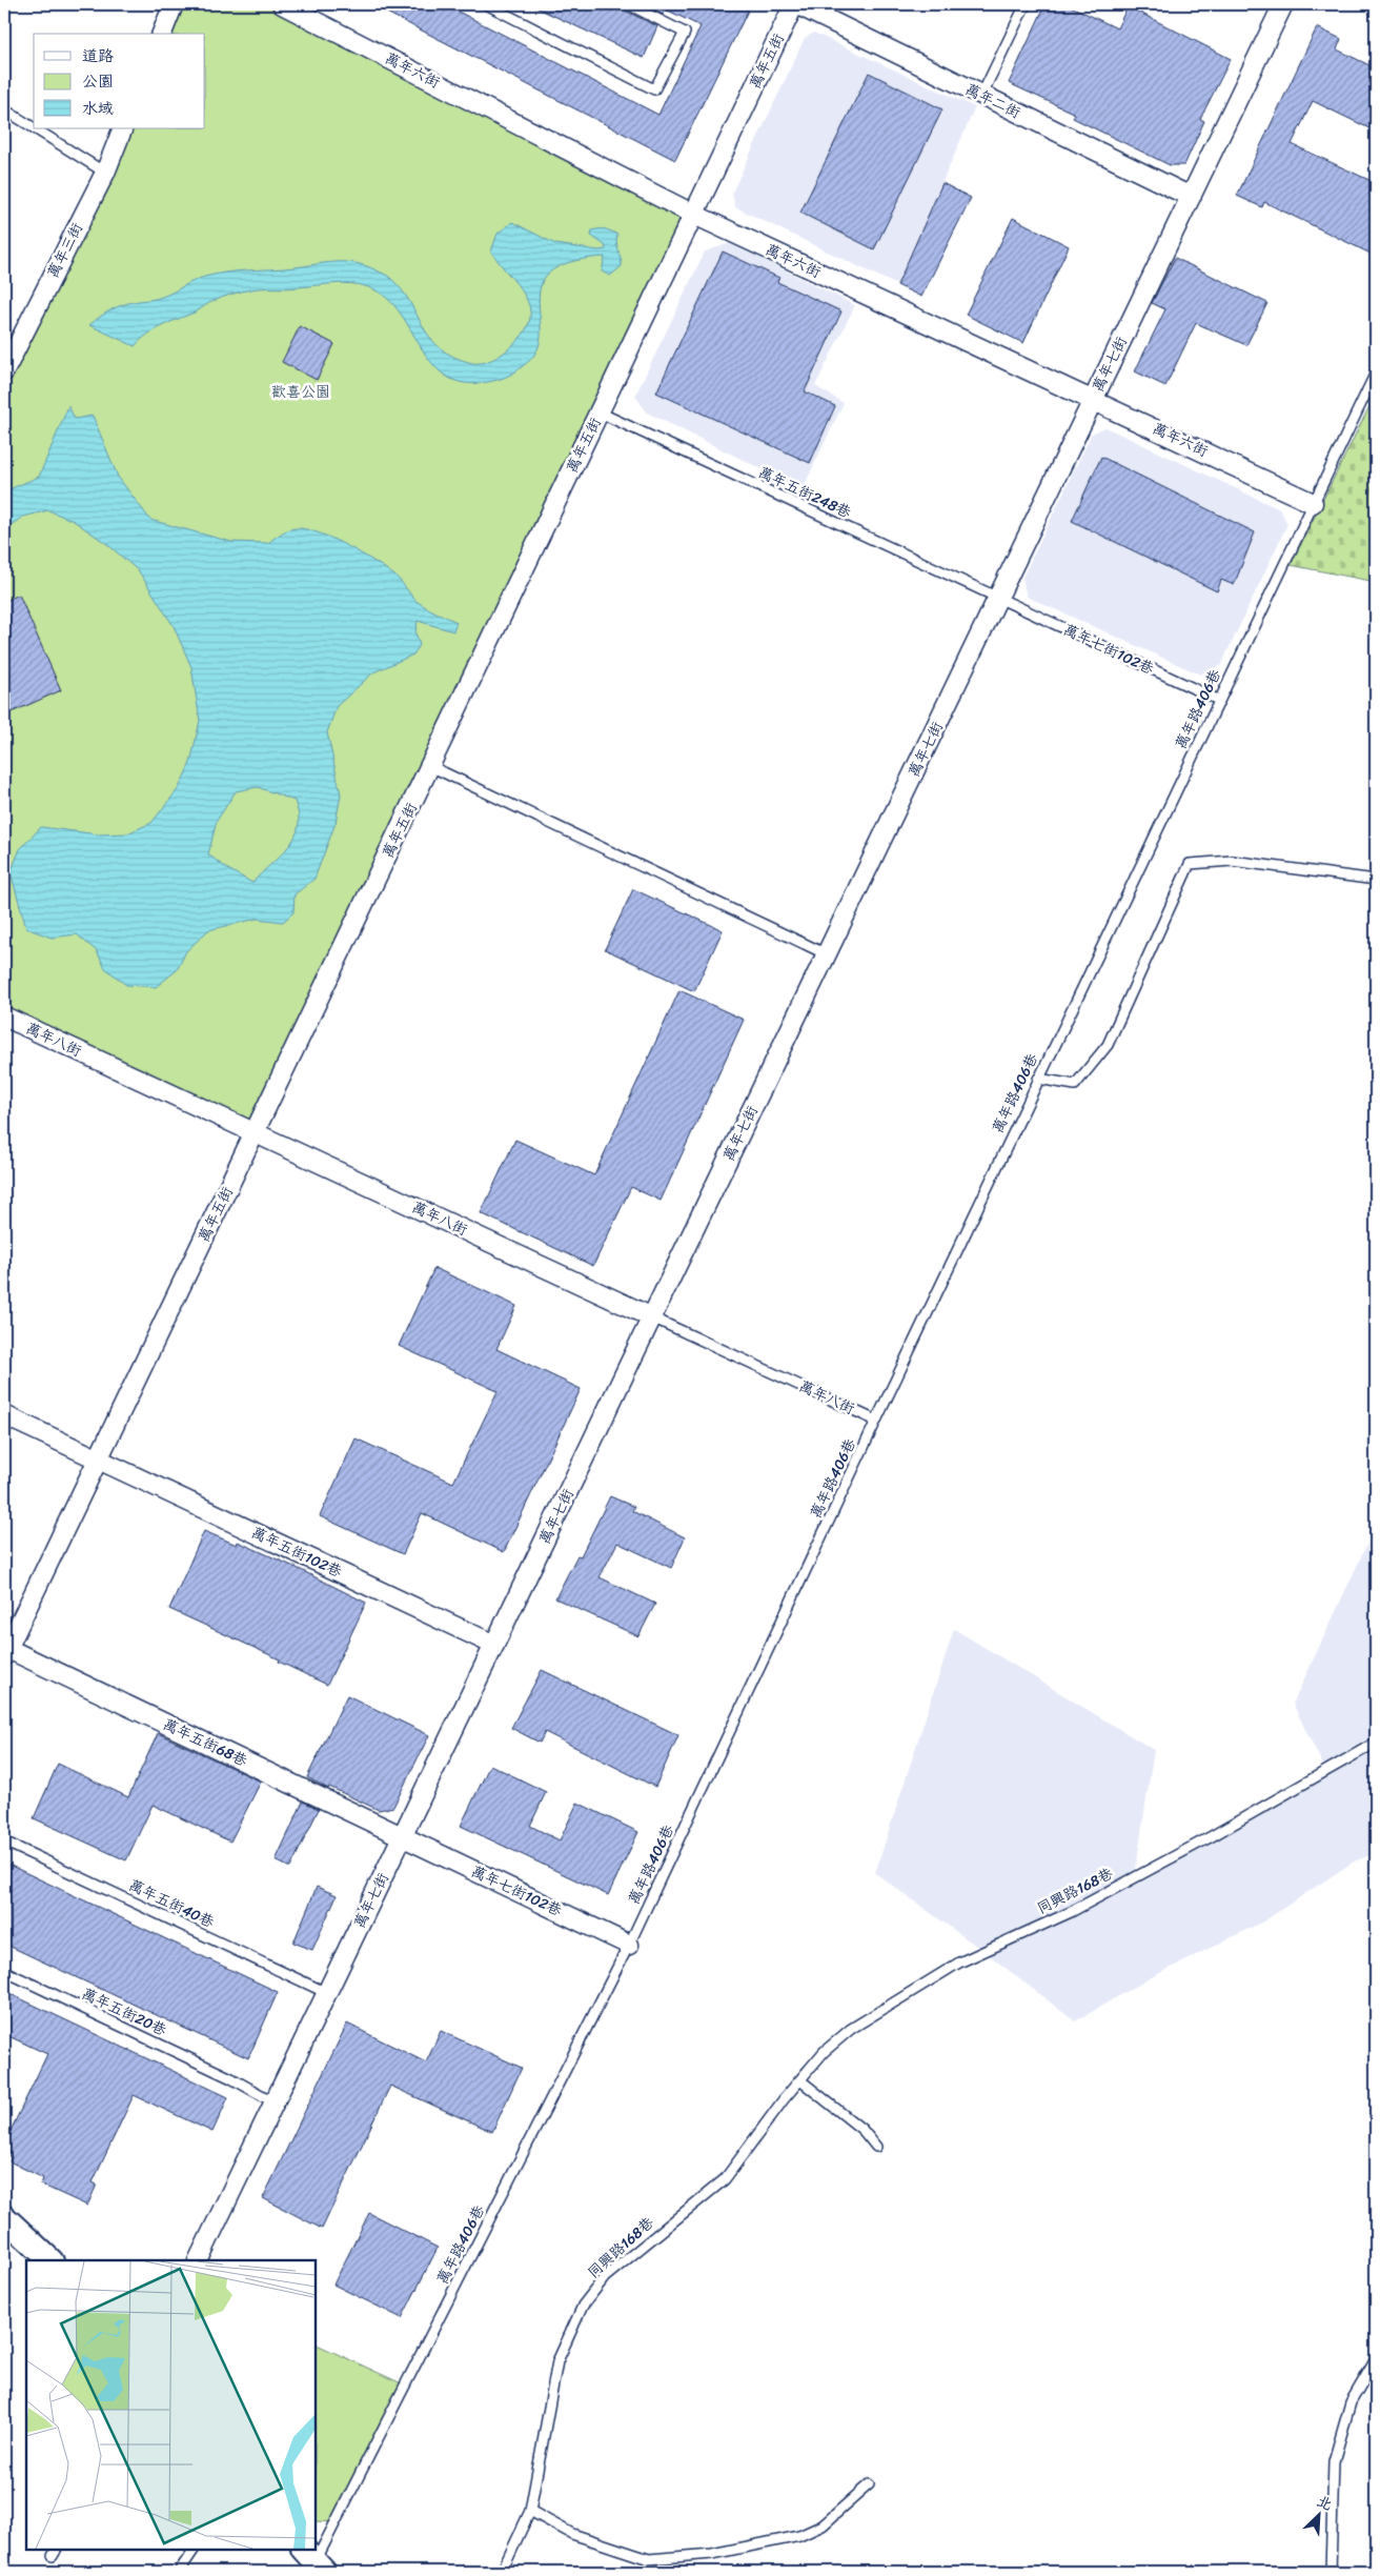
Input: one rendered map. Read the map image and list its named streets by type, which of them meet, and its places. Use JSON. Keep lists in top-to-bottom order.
{
  "streets": {
    "street": [
      "萬年五街",
      "萬年六街",
      "萬年二街",
      "萬年三街",
      "萬年七街",
      "萬年七街102巷",
      "萬年八街",
      "萬年五街102巷",
      "萬年五街68巷"
    ],
    "lane": [
      "萬年五街248巷",
      "萬年路406巷",
      "同興路168巷",
      "萬年五街40巷",
      "萬年五街20巷"
    ]
  },
  "crossings": [
    ["萬年五街", "萬年六街"],
    ["萬年五街", "萬年二街"],
    ["萬年五街", "萬年五街248巷"],
    ["萬年五街", "萬年八街"],
    ["萬年五街", "萬年五街102巷"],
    ["萬年五街", "萬年五街68巷"],
    ["萬年六街", "萬年七街"],
    ["萬年六街", "萬年路406巷"],
    ["萬年二街", "萬年七街"],
    ["萬年七街", "萬年五街248巷"],
    ["萬年七街", "萬年七街102巷"],
    ["萬年七街", "萬年八街"],
    ["萬年七街", "萬年五街102巷"],
    ["萬年七街", "萬年五街68巷"],
    ["萬年七街", "萬年五街40巷"],
    ["萬年七街", "萬年五街20巷"],
    ["萬年五街248巷", "萬年七街102巷"],
    ["萬年七街102巷", "萬年路406巷"],
    ["萬年七街102巷", "萬年五街68巷"],
    ["萬年路406巷", "萬年八街"]
  ],
  "parks": ["歡喜公園"],
  "legend": ["道路", "公園", "水域"],
  "north": "top right"
}
